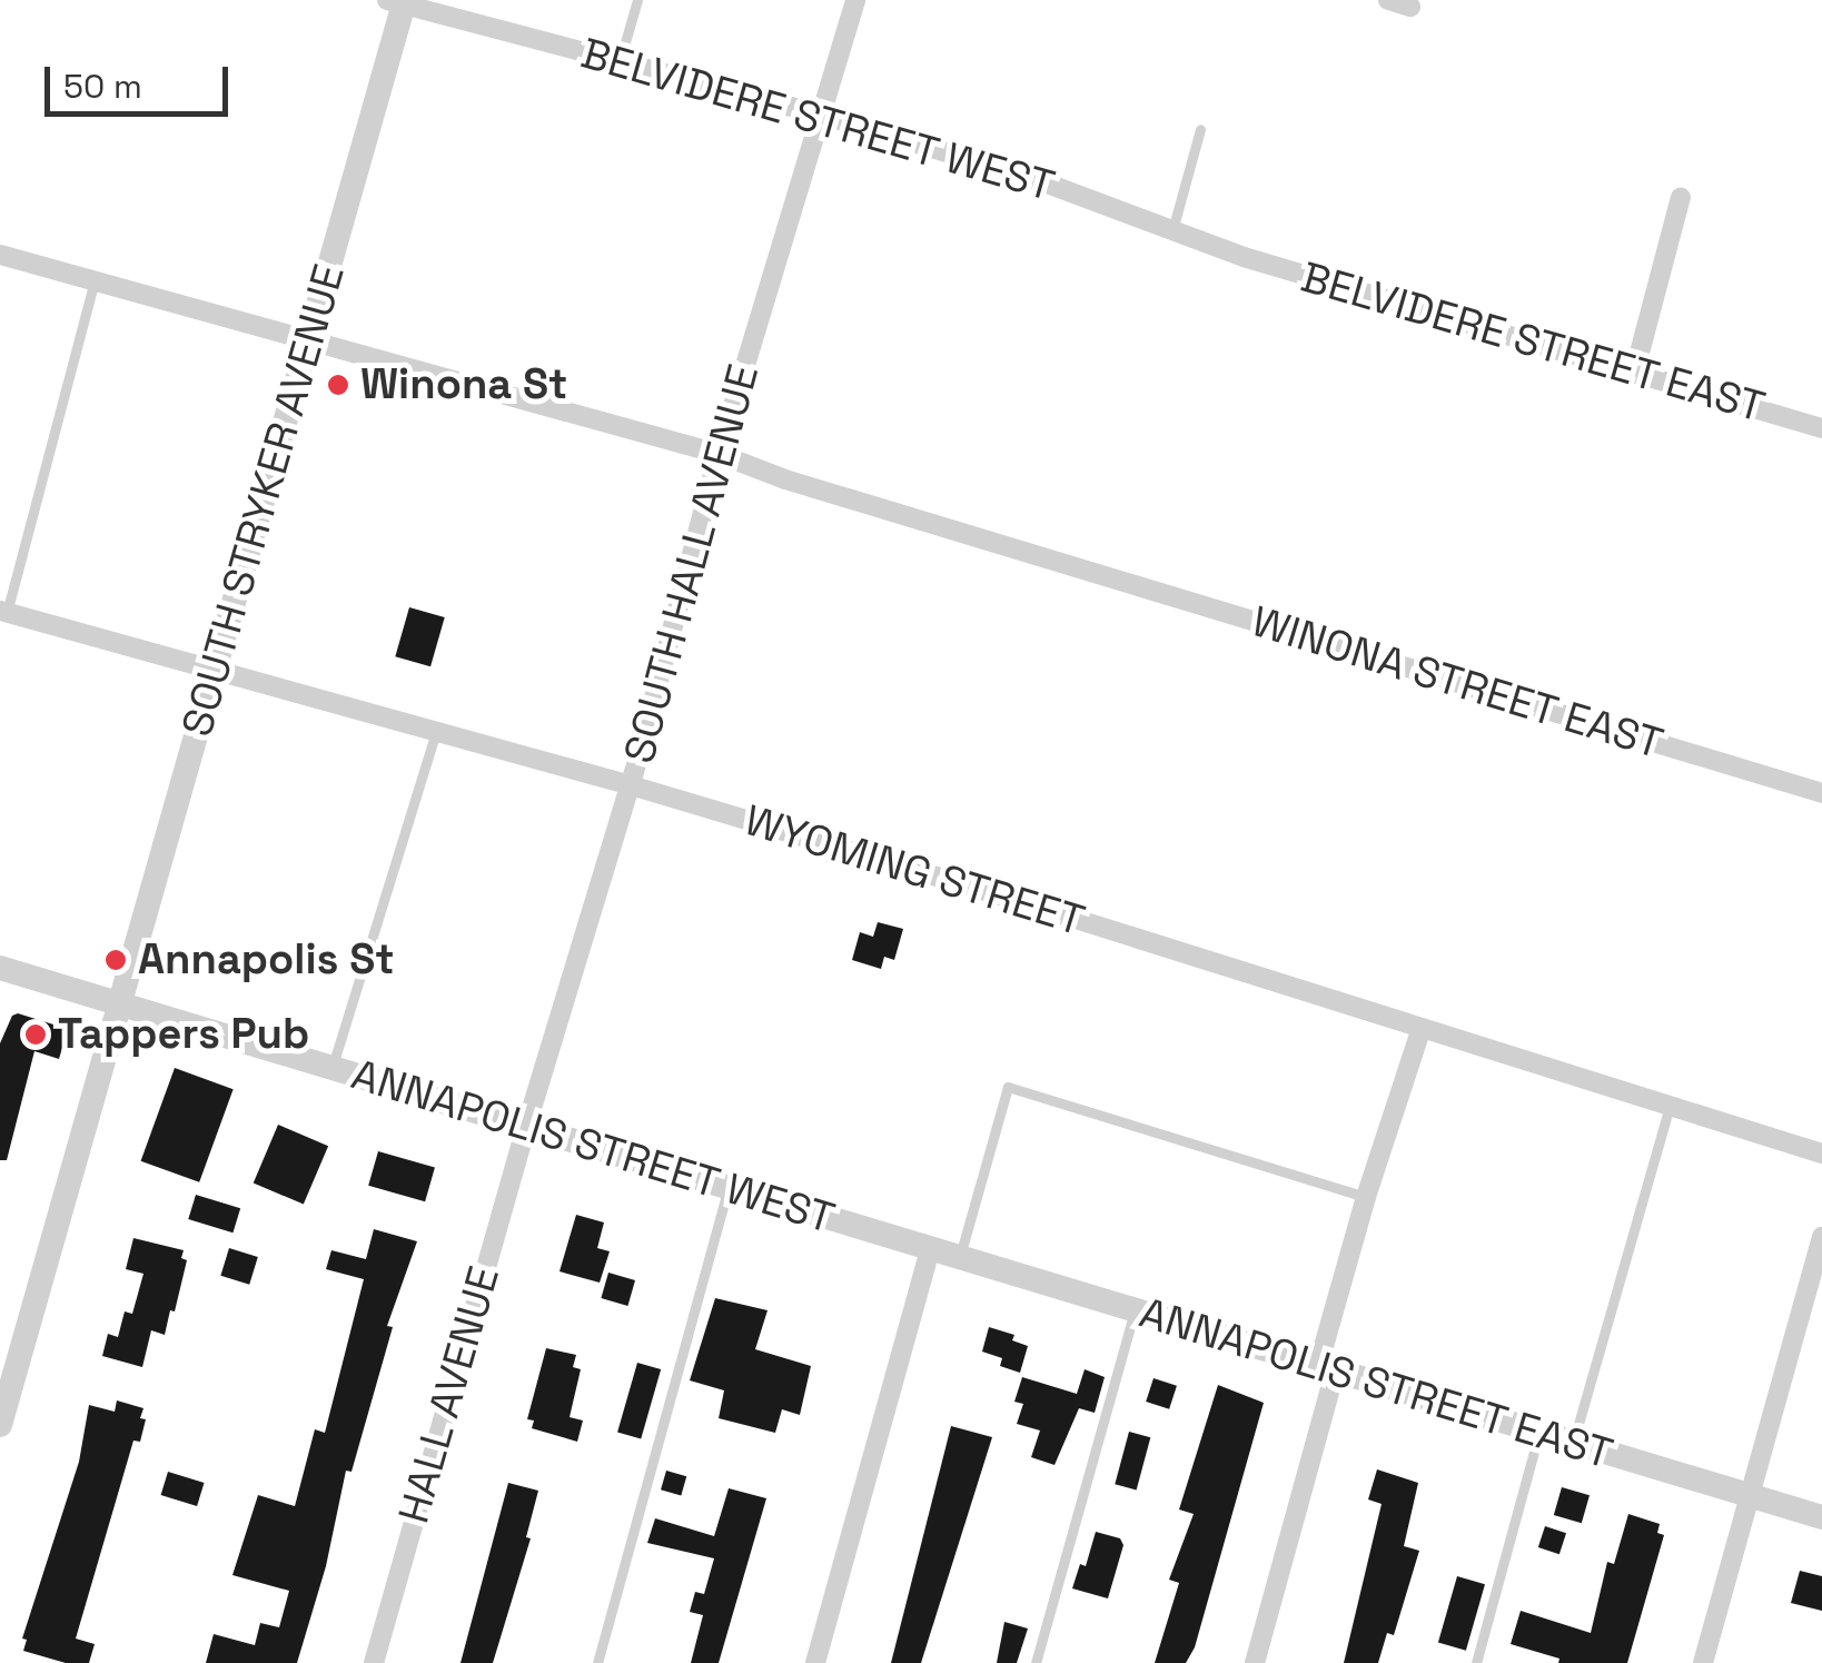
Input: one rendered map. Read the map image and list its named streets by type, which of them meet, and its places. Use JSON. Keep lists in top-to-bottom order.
{
  "streets": {
    "street": [
      "BELVIDERE STREET WEST",
      "BELVIDERE STREET EAST",
      "SOUTH STRYKER AVENUE",
      "SOUTH HALL AVENUE",
      "WINONA STREET EAST",
      "WYOMING STREET",
      "ANNAPOLIS STREET WEST",
      "ANNAPOLIS STREET EAST",
      "HALL AVENUE"
    ]
  },
  "crossings": [
    ["BELVIDERE STREET WEST", "BELVIDERE STREET EAST"],
    ["BELVIDERE STREET WEST", "SOUTH STRYKER AVENUE"],
    ["BELVIDERE STREET WEST", "SOUTH HALL AVENUE"],
    ["SOUTH STRYKER AVENUE", "WINONA STREET EAST"],
    ["SOUTH STRYKER AVENUE", "WYOMING STREET"],
    ["SOUTH STRYKER AVENUE", "ANNAPOLIS STREET WEST"],
    ["SOUTH HALL AVENUE", "WINONA STREET EAST"],
    ["SOUTH HALL AVENUE", "WYOMING STREET"],
    ["SOUTH HALL AVENUE", "ANNAPOLIS STREET WEST"],
    ["SOUTH HALL AVENUE", "HALL AVENUE"],
    ["ANNAPOLIS STREET WEST", "ANNAPOLIS STREET EAST"],
    ["ANNAPOLIS STREET WEST", "HALL AVENUE"]
  ],
  "places": ["Winona St", "Annapolis St", "Tappers Pub"],
  "scale_bar": "50 m"
}
